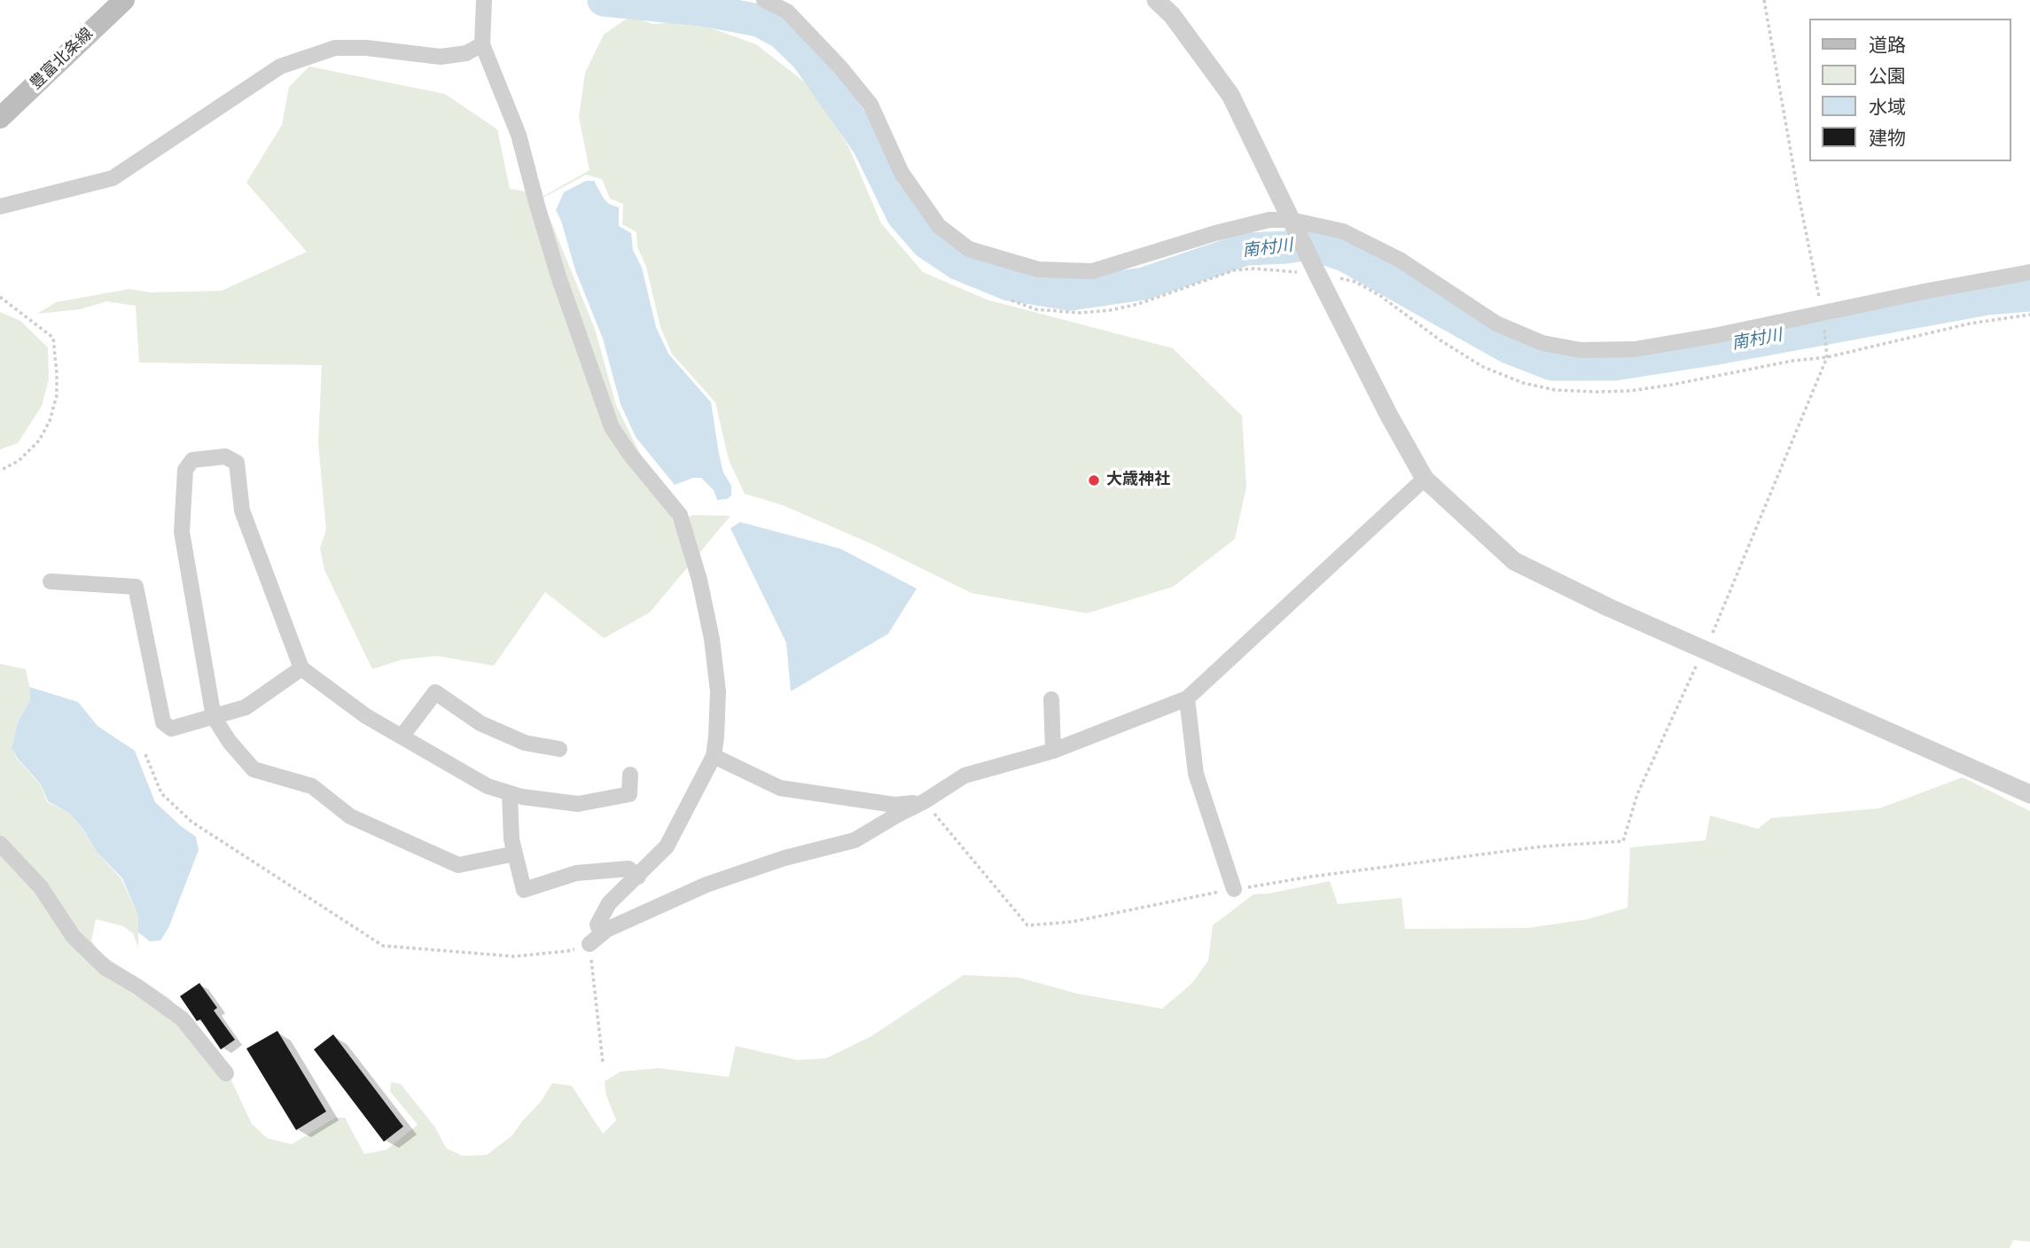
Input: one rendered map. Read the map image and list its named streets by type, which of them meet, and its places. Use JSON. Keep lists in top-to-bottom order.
{
  "streets": {
    "main road": ["豊富北条線"]
  },
  "water": ["南村川"],
  "places": ["大歳神社"],
  "legend": [
    "道路",
    "公園",
    "水域",
    "建物"
  ]
}
